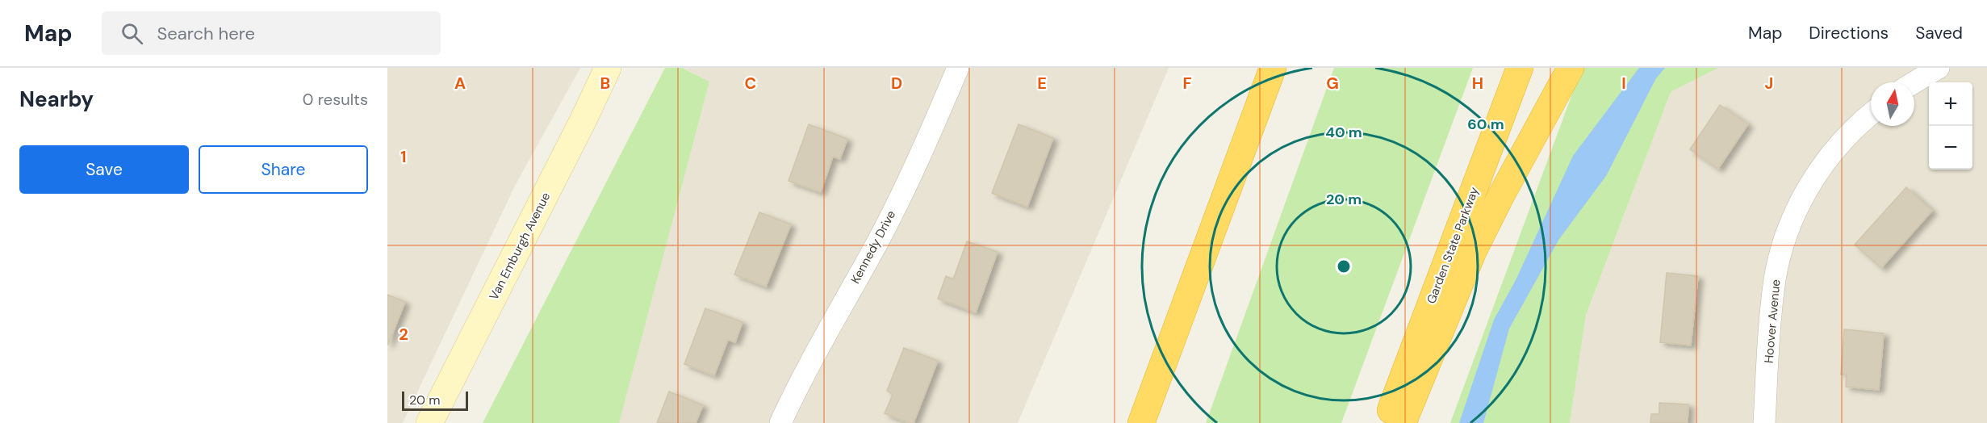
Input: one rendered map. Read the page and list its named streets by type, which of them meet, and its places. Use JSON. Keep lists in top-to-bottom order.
{
  "streets": {
    "highway": ["Garden State Parkway"],
    "main road": ["Van Emburgh Avenue"],
    "street": ["Kennedy Drive", "Hoover Avenue"]
  },
  "scale_bar": "20 m",
  "north": "top",
  "page": {
    "header": "Map",
    "search": "Search here",
    "nav": ["Map", "Directions", "Saved"],
    "heading": ["Nearby", "0 results"],
    "map_buttons": ["+", "−"],
    "buttons": ["Save", "Share"],
    "scale": "20 m"
  },
  "grid": {
    "columns": [
      "A",
      "B",
      "C",
      "D",
      "E",
      "F",
      "G",
      "H",
      "I",
      "J"
    ],
    "rows": ["1", "2"]
  },
  "rings": ["60 m", "40 m", "20 m"]
}
